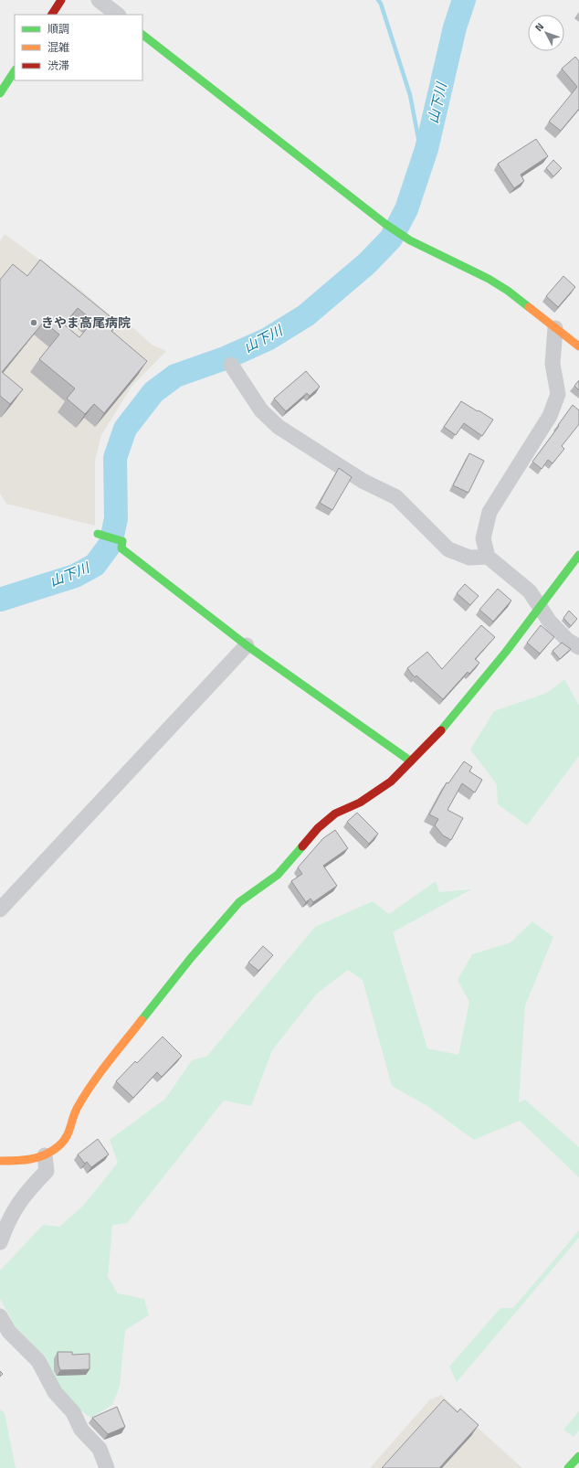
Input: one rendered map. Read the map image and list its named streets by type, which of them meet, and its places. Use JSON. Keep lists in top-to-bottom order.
{
  "water": ["山下川"],
  "places": ["きやま高尾病院"],
  "legend": ["順調", "混雑", "渋滞"],
  "north": "top left"
}
